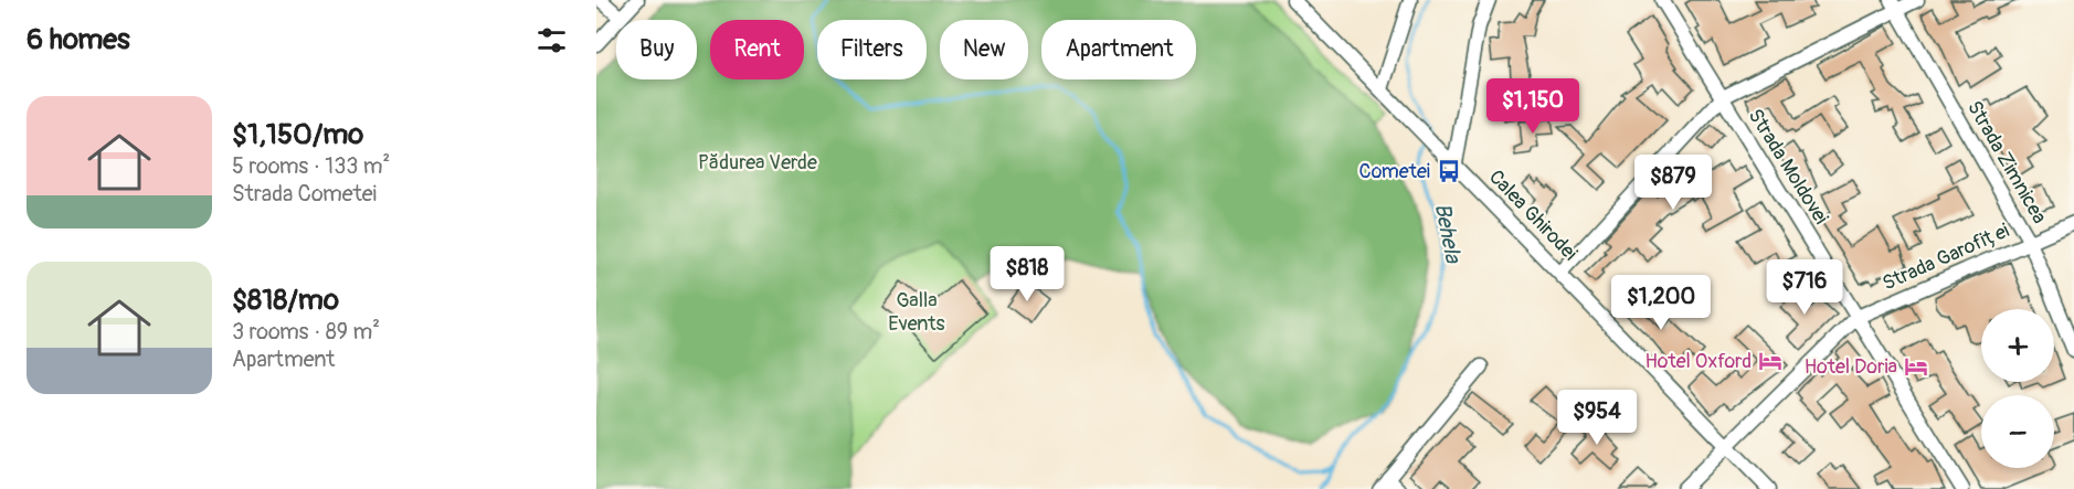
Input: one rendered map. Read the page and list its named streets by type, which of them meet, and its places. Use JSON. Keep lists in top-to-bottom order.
{
  "streets": {
    "street": [
      "Strada Zimnicea",
      "Strada Moldovei",
      "Calea Ghirodei",
      "Strada Garofiței"
    ]
  },
  "crossings": [
    ["Strada Zimnicea", "Strada Garofiței"],
    ["Strada Moldovei", "Strada Garofiței"],
    ["Calea Ghirodei", "Strada Garofiței"]
  ],
  "water": ["Behela"],
  "parks": ["Pădurea Verde", "Galla Events"],
  "places": {
    "bus stop": ["Cometei"],
    "hotel": ["Hotel Oxford", "Hotel Doria"]
  },
  "page": {
    "heading": "6 homes",
    "chip": [
      "Buy",
      "Rent",
      "Filters",
      "New",
      "Apartment"
    ],
    "price": [
      "$1,150",
      "$879",
      "$818",
      "$716",
      "$1,200",
      "$954"
    ],
    "list": [
      {
        "name": "$1,150/mo",
        "note": "5 rooms · 133 m² · Strada Cometei"
      },
      {
        "name": "$818/mo",
        "note": "3 rooms · 89 m² · Apartment"
      }
    ],
    "map_buttons": ["+", "−"]
  }
}
